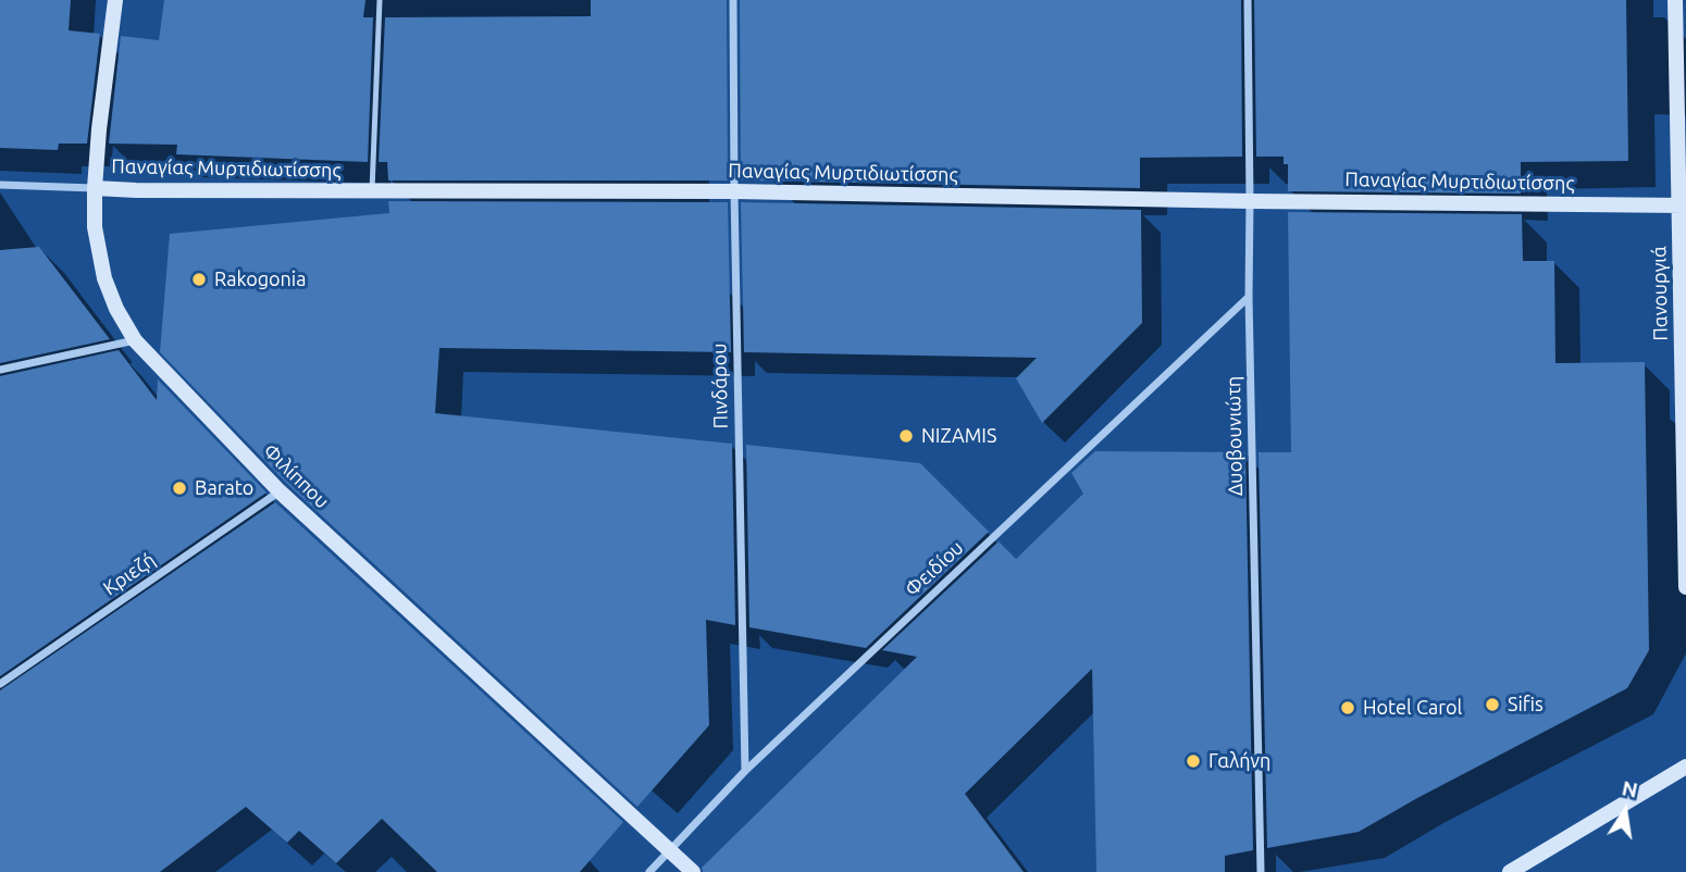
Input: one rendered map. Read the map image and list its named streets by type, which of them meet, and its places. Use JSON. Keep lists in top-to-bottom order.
{
  "streets": {
    "street": [
      "Παναγίας Μυρτιδιωτίσσης",
      "Πανουργιά",
      "Πινδάρου",
      "Δυοβουνιώτη",
      "Φιλίππου",
      "Φειδίου",
      "Κριεζή"
    ]
  },
  "crossings": [
    ["Παναγίας Μυρτιδιωτίσσης", "Πανουργιά"],
    ["Παναγίας Μυρτιδιωτίσσης", "Πινδάρου"],
    ["Παναγίας Μυρτιδιωτίσσης", "Δυοβουνιώτη"],
    ["Παναγίας Μυρτιδιωτίσσης", "Φιλίππου"],
    ["Πινδάρου", "Φειδίου"],
    ["Δυοβουνιώτη", "Φειδίου"],
    ["Φιλίππου", "Φειδίου"],
    ["Φιλίππου", "Κριεζή"]
  ],
  "places": [
    "Rakogonia",
    "NIZAMIS",
    "Barato",
    "Sifis",
    "Hotel Carol",
    "Γαλήνη"
  ],
  "north": "top"
}
